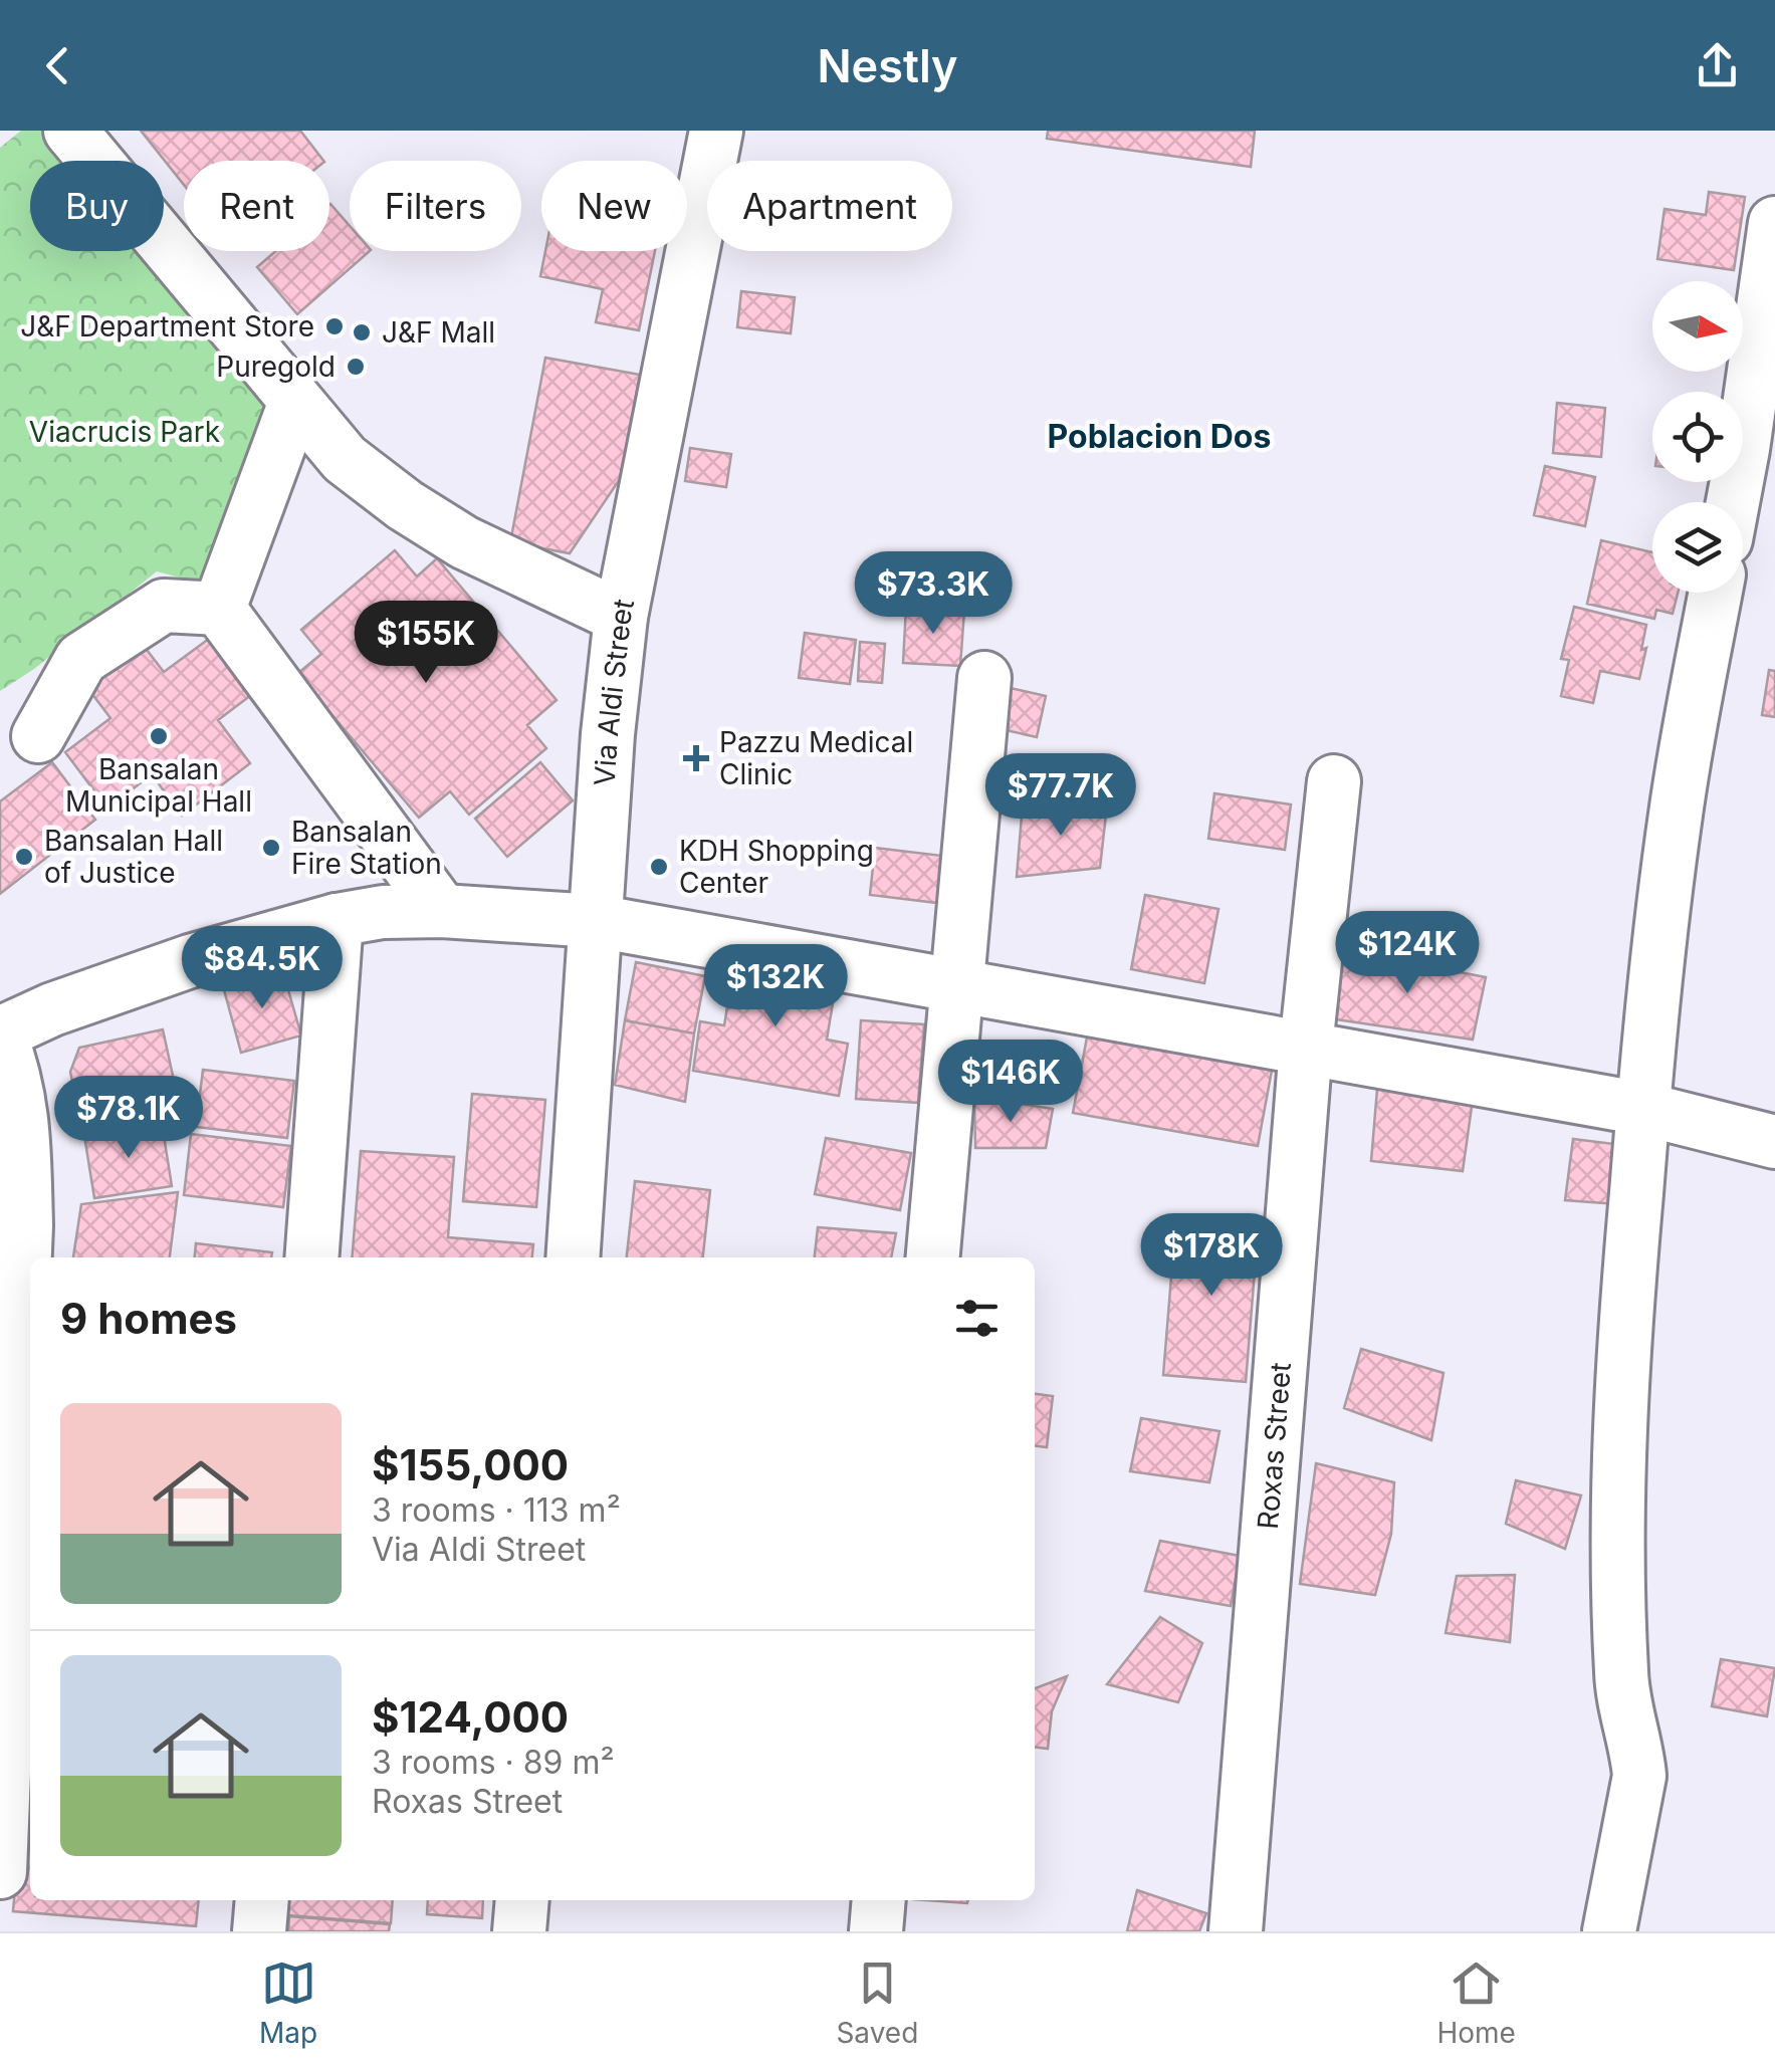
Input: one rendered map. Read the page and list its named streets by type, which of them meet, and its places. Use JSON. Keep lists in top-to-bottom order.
{
  "streets": {
    "street": ["Via Aldi Street", "Roxas Street"]
  },
  "districts": ["Poblacion Dos"],
  "parks": ["Viacrucis Park"],
  "places": {
    "other": [
      "J&F Department Store",
      "J&F Mall",
      "Puregold",
      "Bansalan Municipal Hall",
      "Bansalan Fire Station",
      "Bansalan Hall of Justice",
      "KDH Shopping Center"
    ],
    "health": ["Pazzu Medical Clinic"]
  },
  "north": "right",
  "page": {
    "header": "Nestly",
    "chip": [
      "Buy",
      "Rent",
      "Filters",
      "New",
      "Apartment"
    ],
    "price": [
      "$73.3K",
      "$155K",
      "$77.7K",
      "$124K",
      "$84.5K",
      "$132K",
      "$146K",
      "$78.1K",
      "$178K"
    ],
    "heading": "9 homes",
    "list": [
      {
        "name": "$155,000",
        "note": "3 rooms · 113 m² · Via Aldi Street"
      },
      {
        "name": "$124,000",
        "note": "3 rooms · 89 m² · Roxas Street"
      }
    ],
    "tabs": ["Map", "Saved", "Home"]
  }
}
